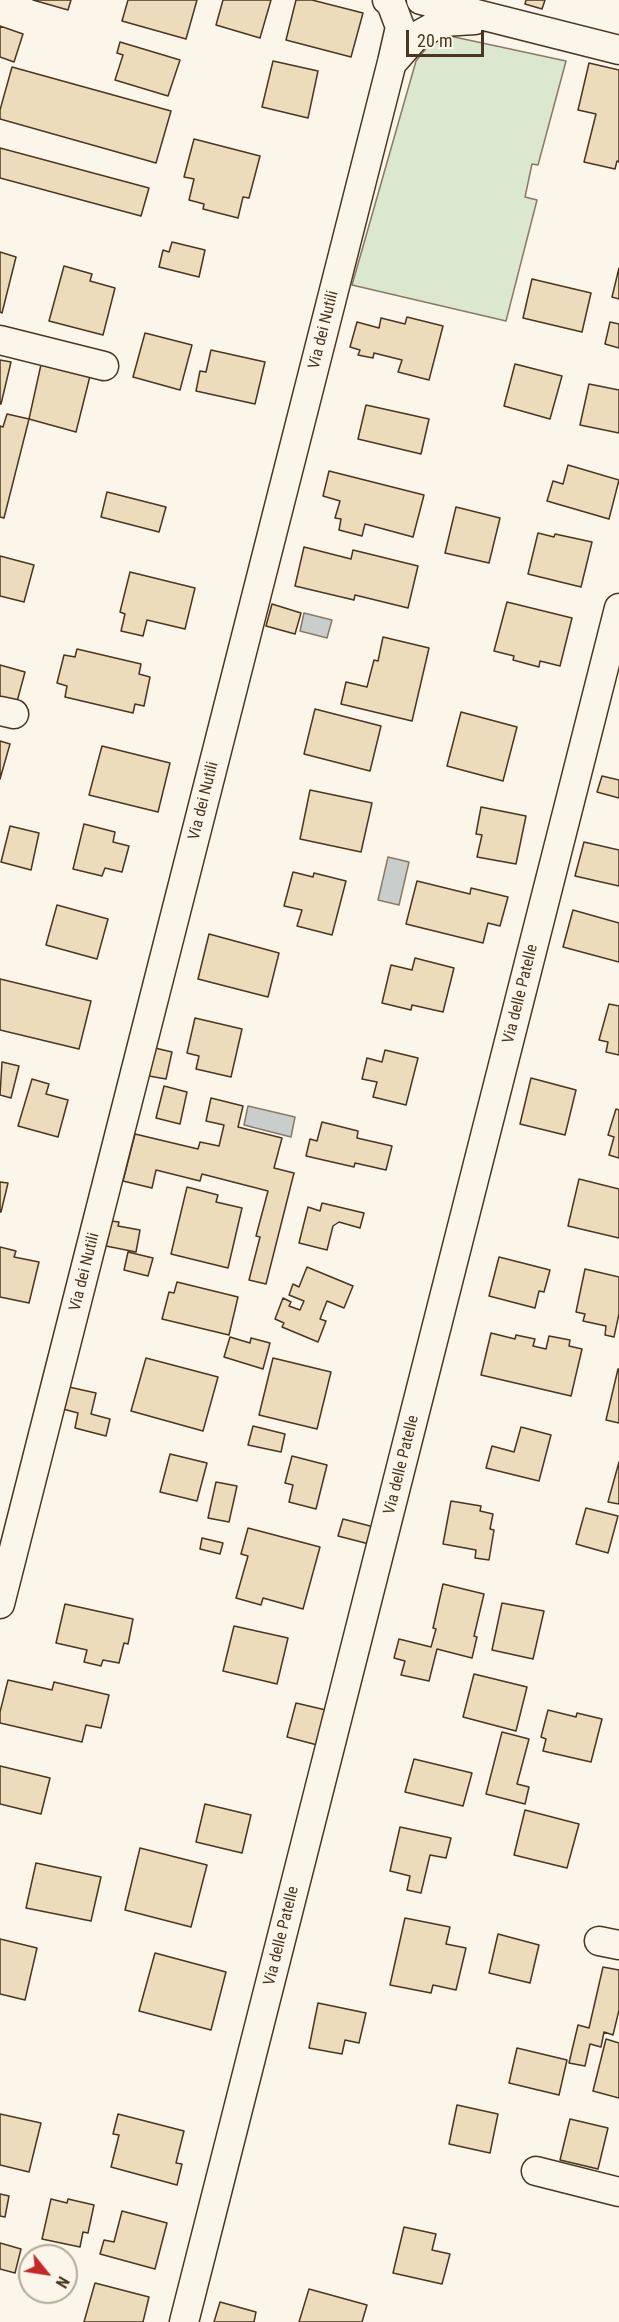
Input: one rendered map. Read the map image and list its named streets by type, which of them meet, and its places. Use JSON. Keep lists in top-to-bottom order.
{
  "streets": {
    "street": ["Via dei Nutili", "Via delle Patelle"]
  },
  "scale_bar": "20 m",
  "north": "bottom right"
}
